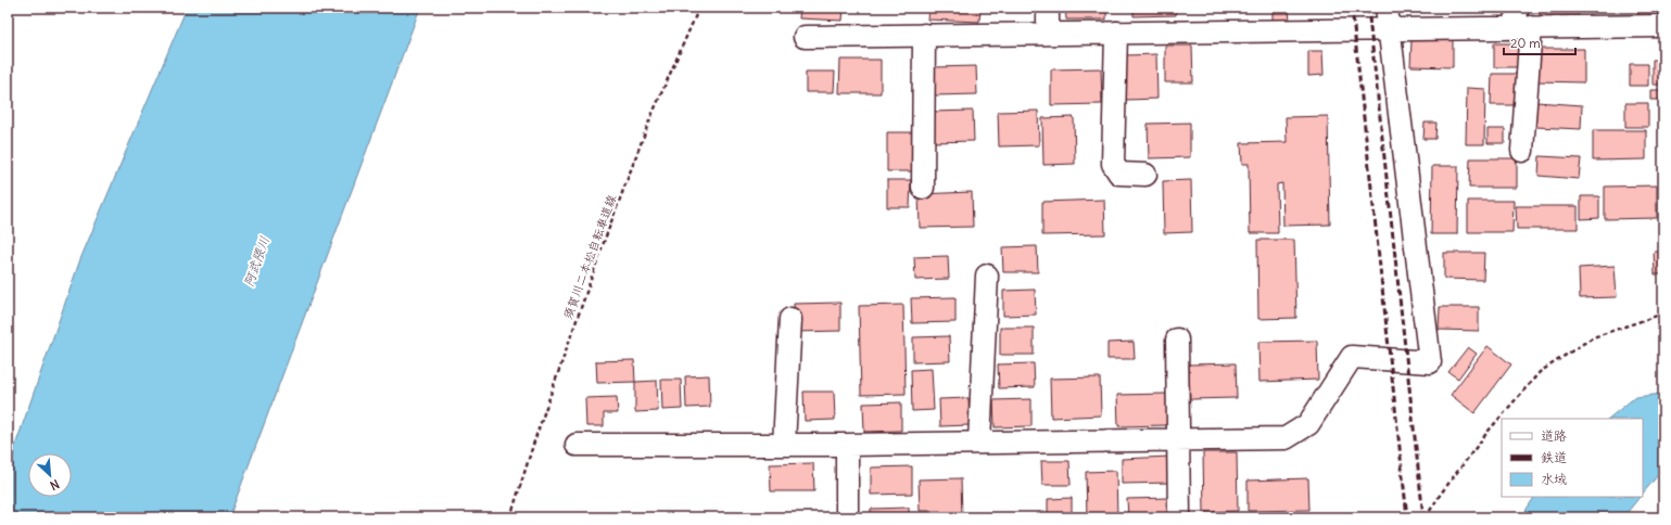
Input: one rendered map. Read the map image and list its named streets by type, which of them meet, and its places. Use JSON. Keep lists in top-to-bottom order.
{
  "streets": {
    "path": ["須賀川二本松自転車道線"]
  },
  "water": ["阿武隈川"],
  "legend": ["道路", "鉄道", "水域"],
  "scale_bar": "20 m",
  "north": "bottom right"
}
